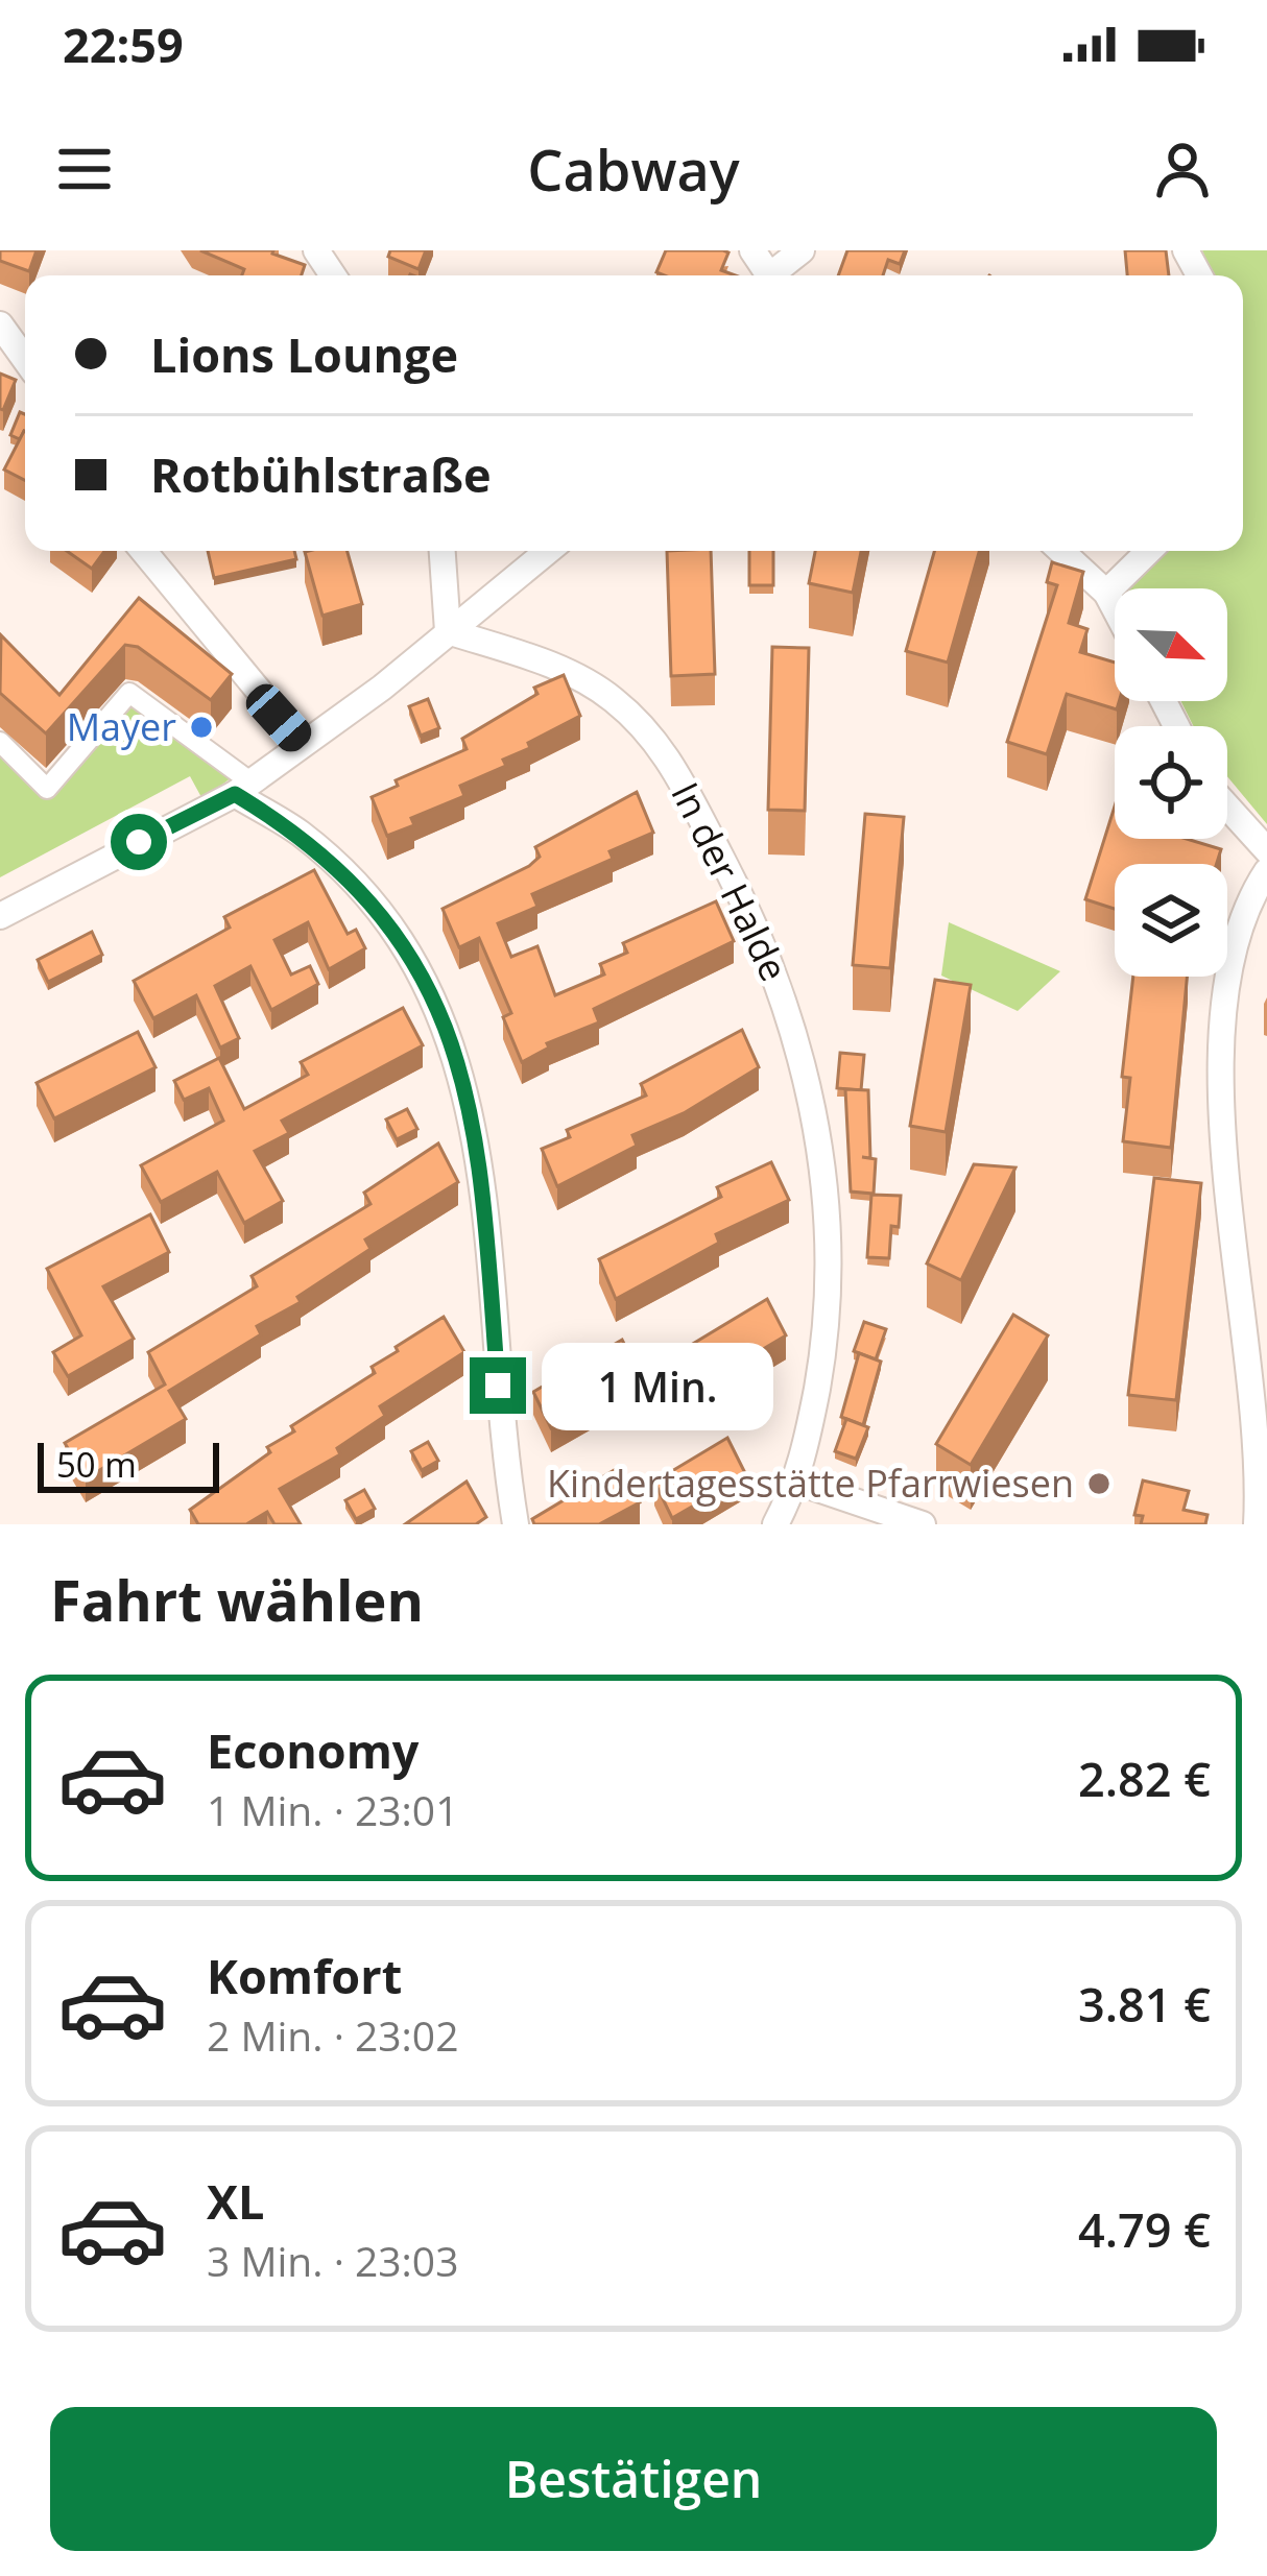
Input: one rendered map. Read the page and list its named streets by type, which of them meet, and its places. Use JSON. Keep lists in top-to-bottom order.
{
  "streets": {
    "street": ["In der Halde"]
  },
  "places": ["Mayer", "Kindertagesstätte Pfarrwiesen"],
  "scale_bar": "50 m",
  "north": "bottom right",
  "page": {
    "status": "22:59",
    "header": "Cabway",
    "banner": ["Lions Lounge", "Rotbühlstraße"],
    "bubble": "1 Min.",
    "scale": "50 m",
    "heading": "Fahrt wählen",
    "list": [
      {
        "name": "Economy",
        "note": "1 Min. · 23:01",
        "value": "2.82 €"
      },
      {
        "name": "Komfort",
        "note": "2 Min. · 23:02",
        "value": "3.81 €"
      },
      {
        "name": "XL",
        "note": "3 Min. · 23:03",
        "value": "4.79 €"
      }
    ],
    "buttons": "Bestätigen"
  }
}
